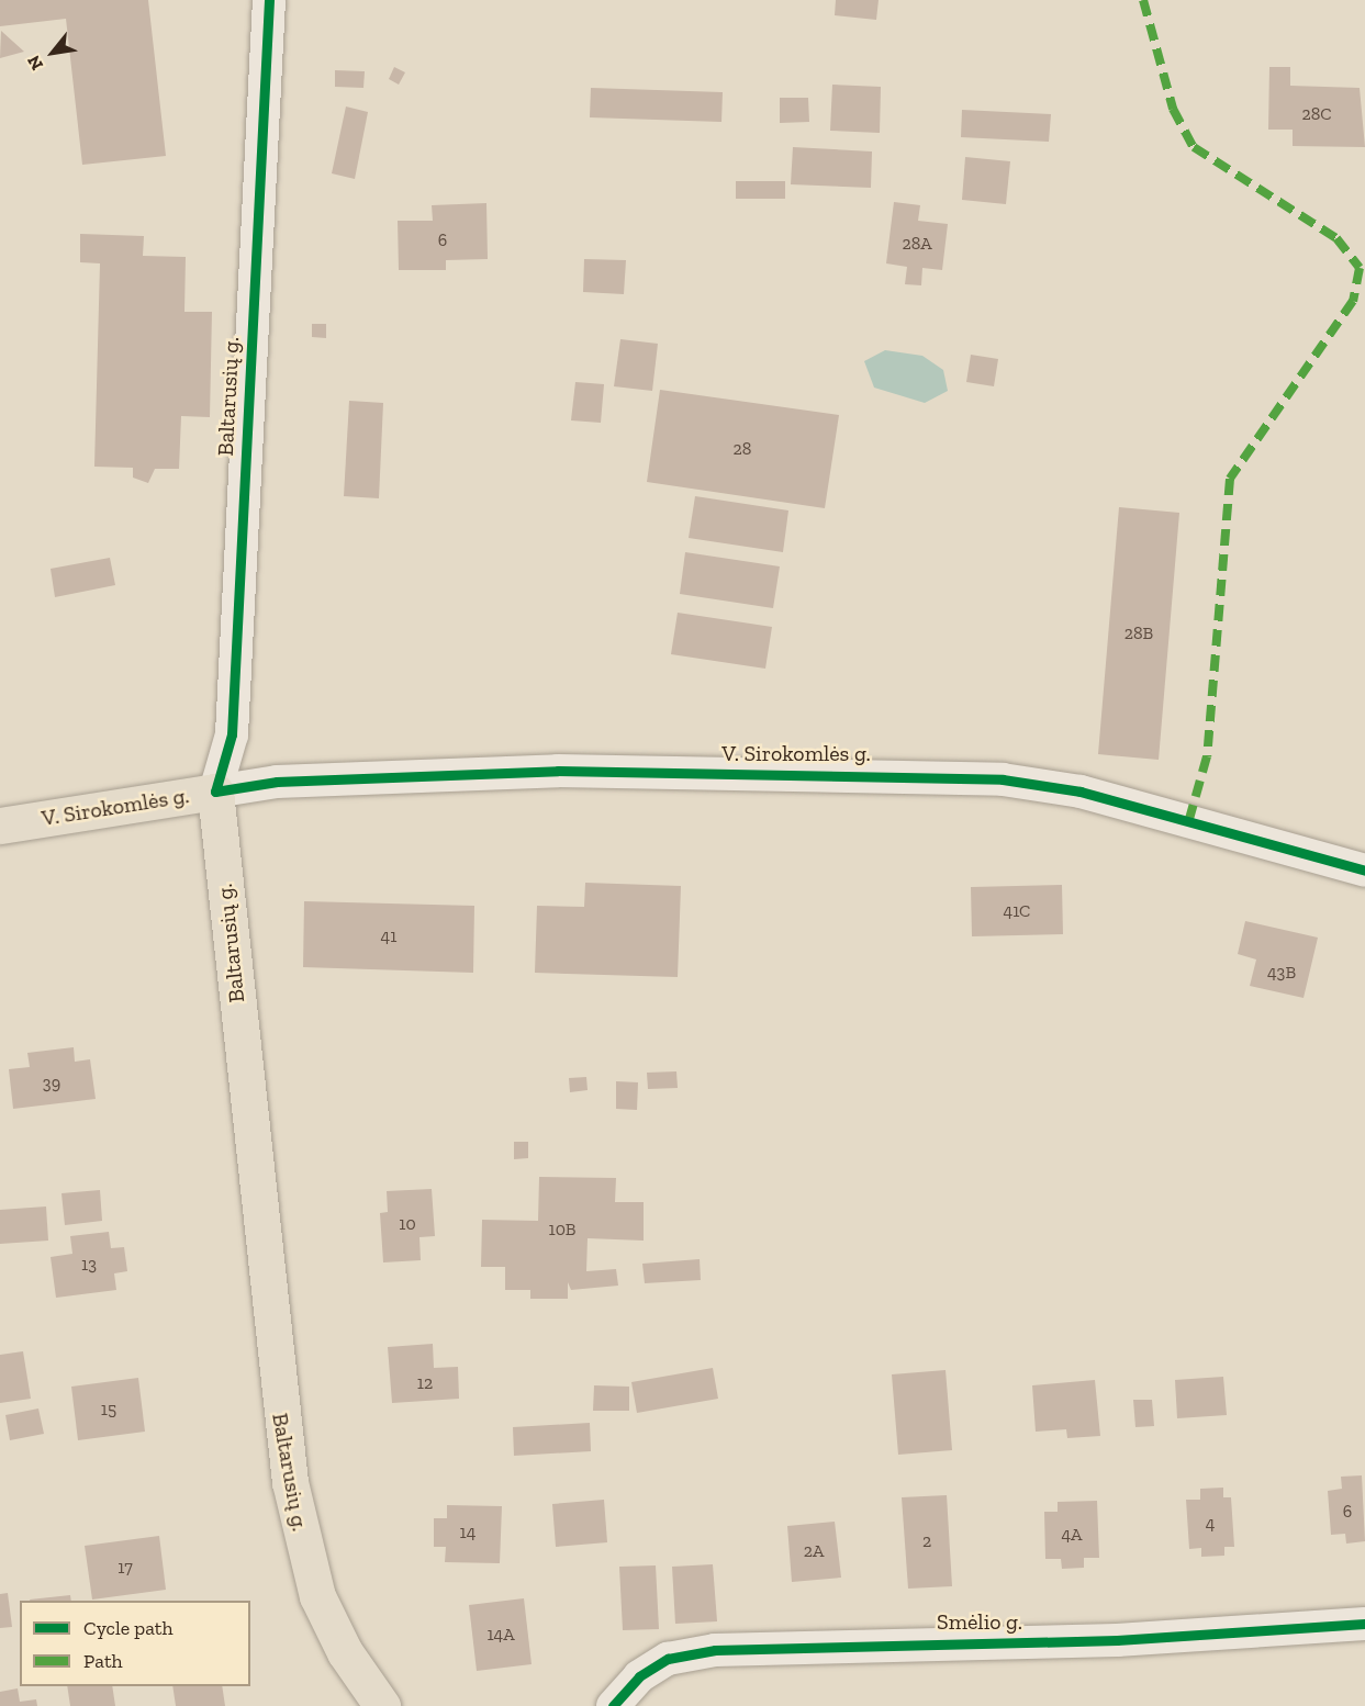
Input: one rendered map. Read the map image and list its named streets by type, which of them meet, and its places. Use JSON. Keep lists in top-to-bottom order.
{
  "streets": {
    "main road": ["Baltarusių g.", "V. Sirokomlės g."],
    "street": ["Smėlio g."]
  },
  "crossings": [
    ["Baltarusių g.", "V. Sirokomlės g."]
  ],
  "house_numbers": [
    "28C",
    "6",
    "28A",
    "28",
    "28B",
    "41C",
    "41",
    "43B",
    "39",
    "10",
    "10B",
    "13",
    "12",
    "15",
    "6",
    "4",
    "14",
    "4A",
    "2",
    "2A",
    "17",
    "14A"
  ],
  "legend": ["Cycle path", "Path"],
  "north": "bottom left"
}
